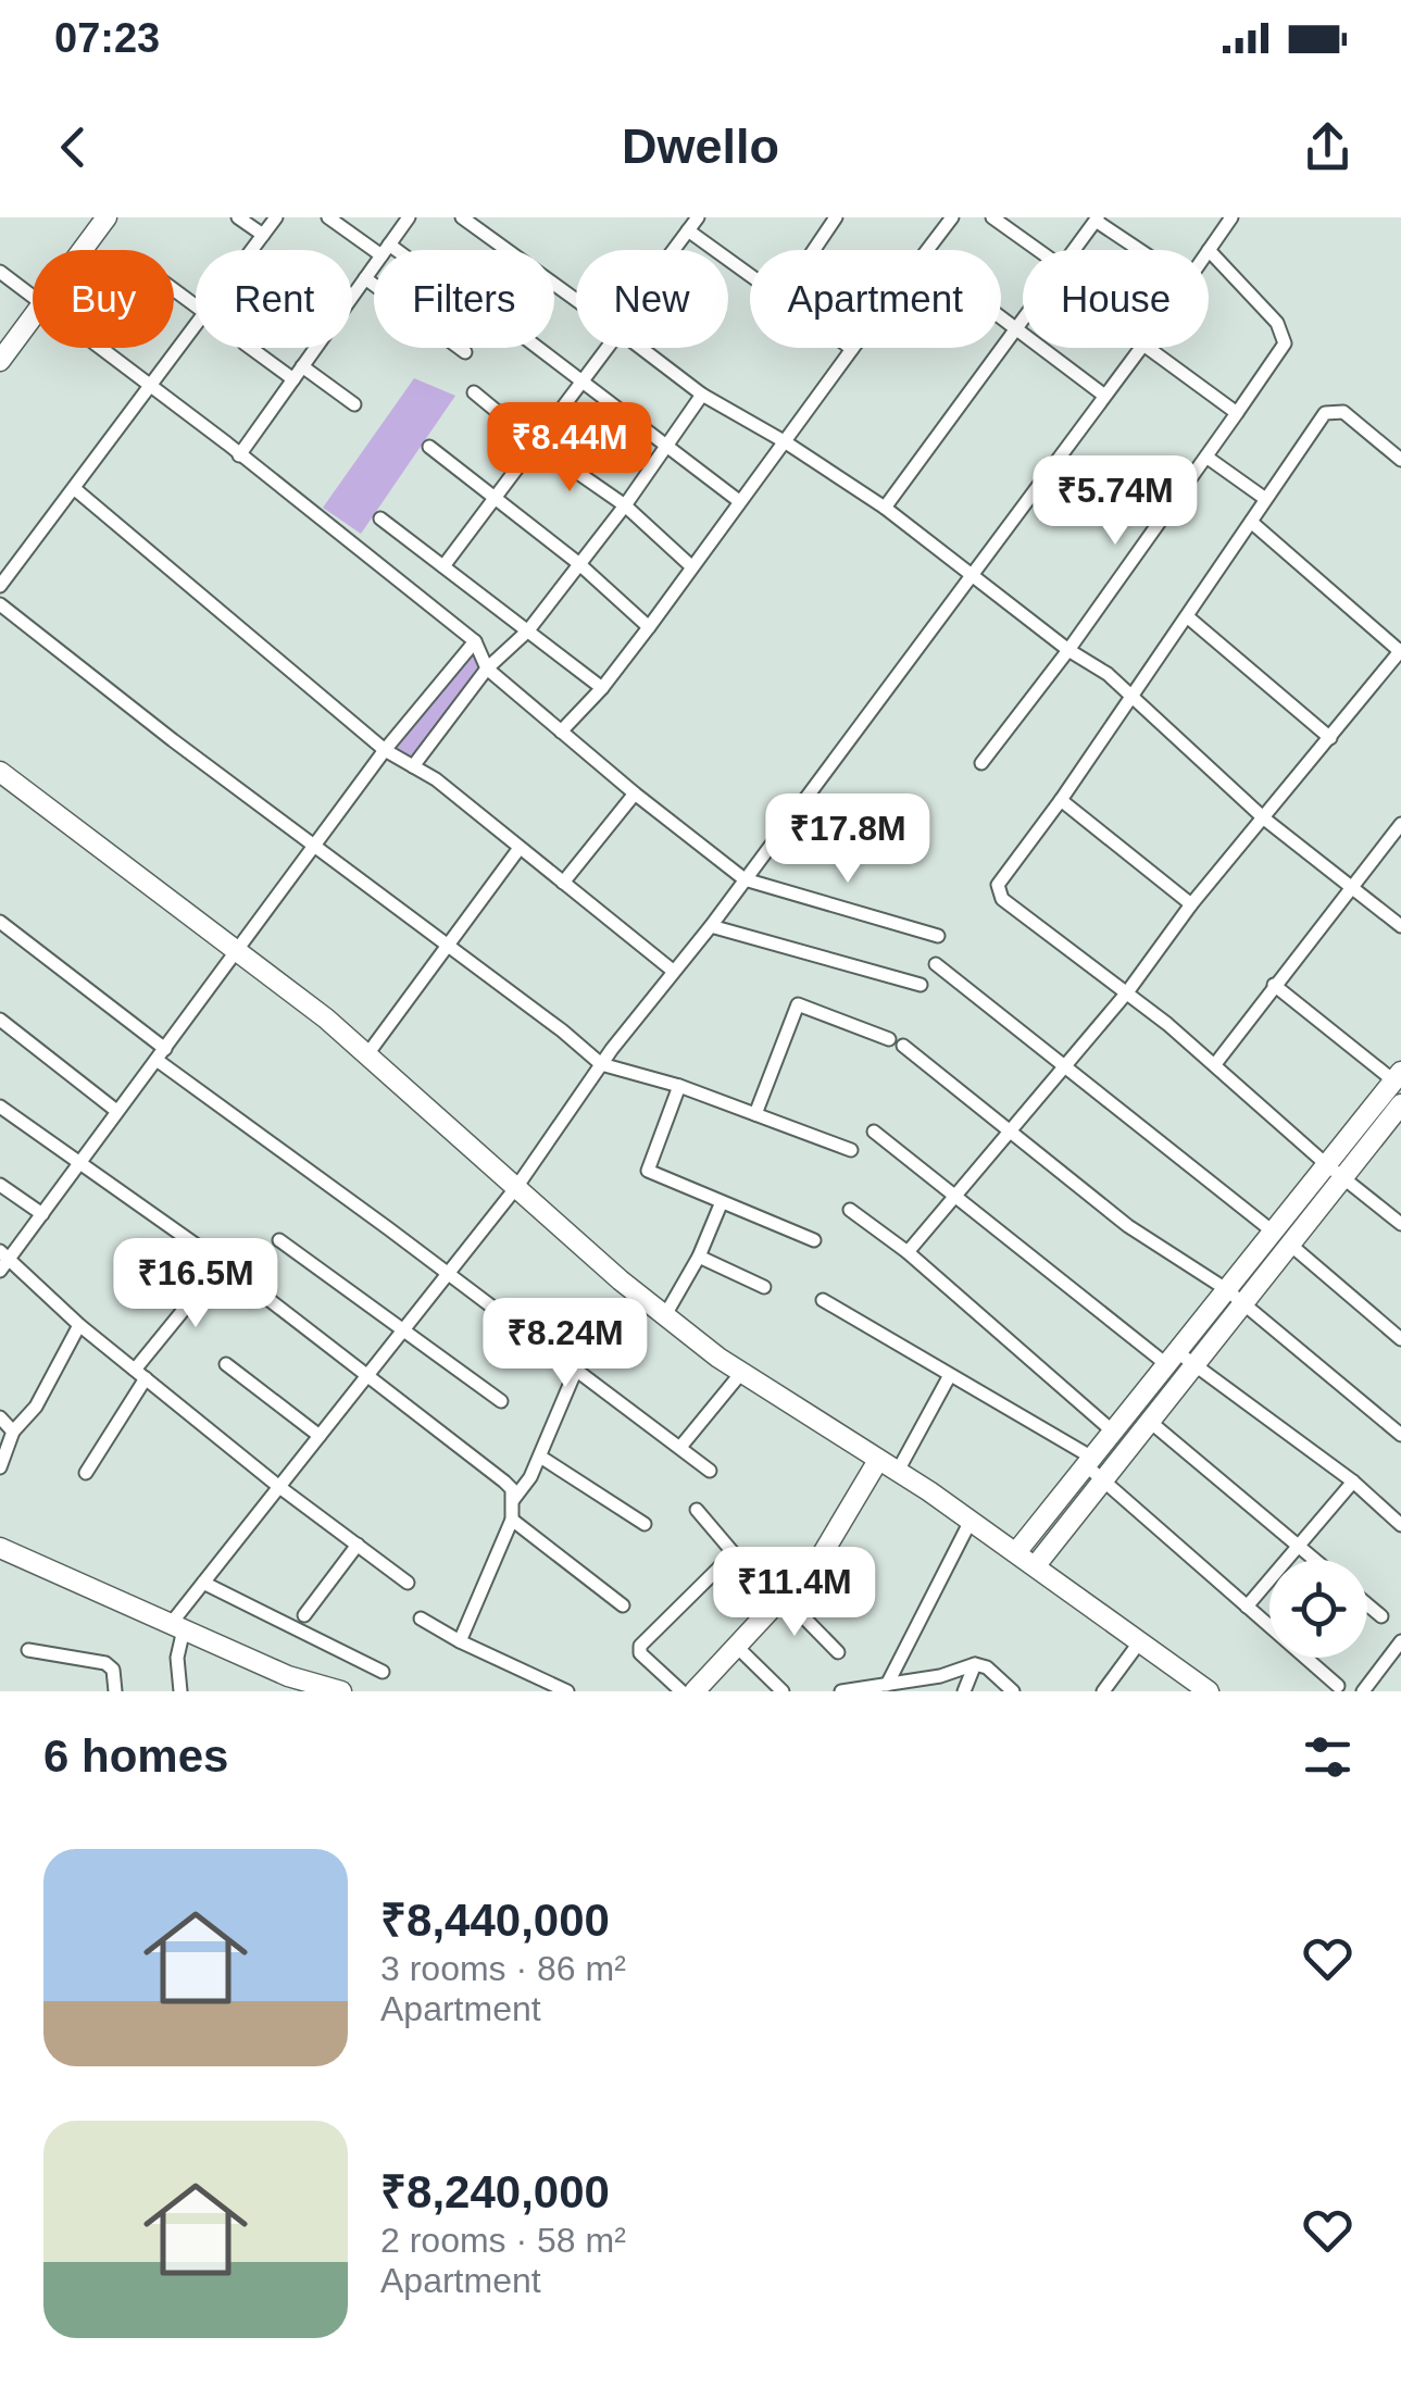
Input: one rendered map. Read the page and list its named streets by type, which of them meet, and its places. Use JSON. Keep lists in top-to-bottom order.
{
  "page": {
    "status": "07:23",
    "header": "Dwello",
    "chip": [
      "Buy",
      "Rent",
      "Filters",
      "New",
      "Apartment",
      "House"
    ],
    "price": [
      "₹8.44M",
      "₹5.74M",
      "₹17.8M",
      "₹16.5M",
      "₹8.24M",
      "₹11.4M"
    ],
    "heading": "6 homes",
    "list": [
      {
        "name": "₹8,440,000",
        "note": "3 rooms · 86 m² · Apartment"
      },
      {
        "name": "₹8,240,000",
        "note": "2 rooms · 58 m² · Apartment"
      }
    ]
  }
}
